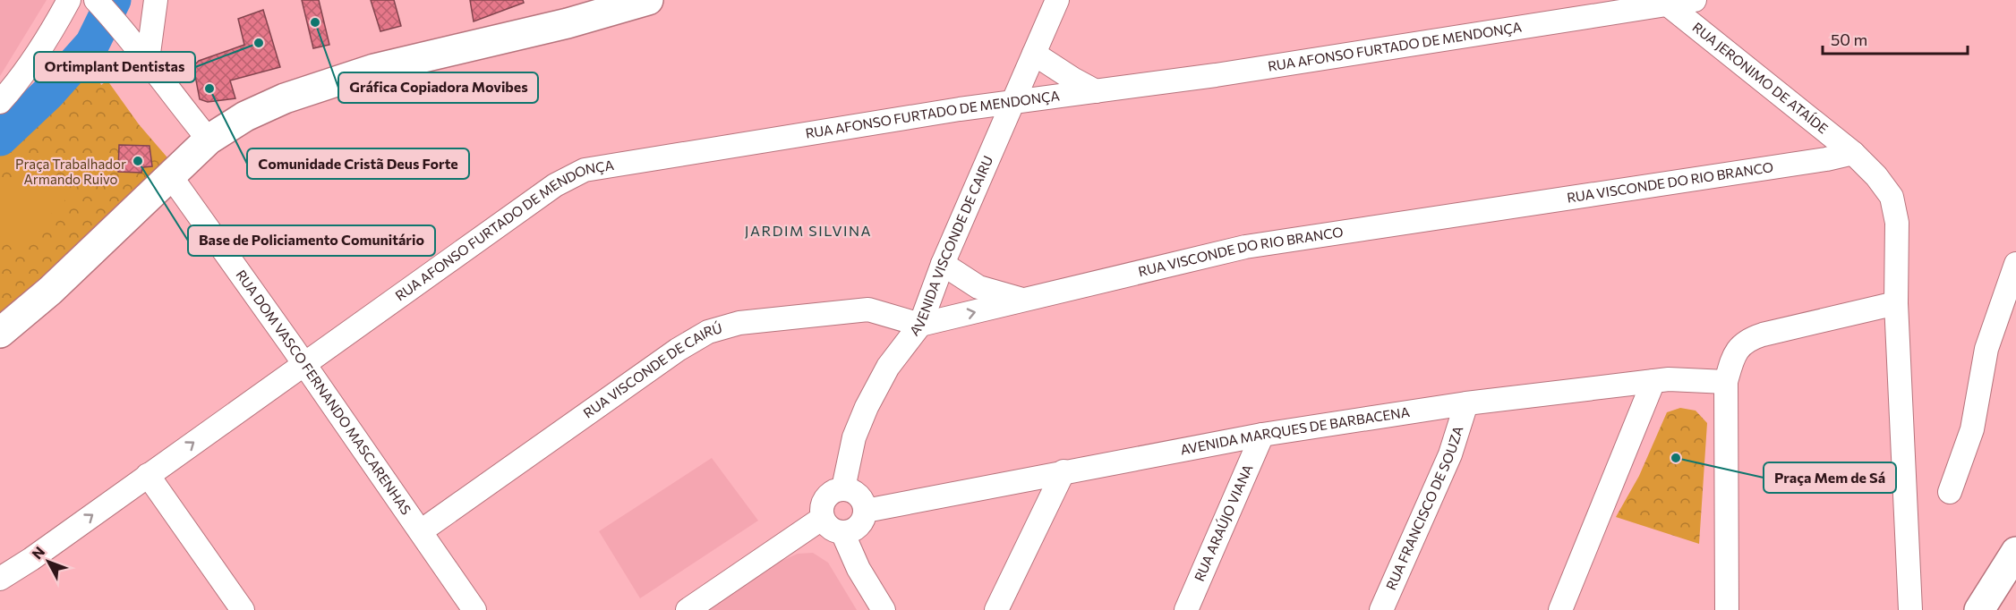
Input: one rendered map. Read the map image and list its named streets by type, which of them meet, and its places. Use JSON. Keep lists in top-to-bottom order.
{
  "streets": {
    "street": [
      "RUA AFONSO FURTADO DE MENDONÇA",
      "RUA JERONIMO DE ATAÍDE",
      "RUA VISCONDE DO RIO BRANCO",
      "AVENIDA VISCONDE DE CAIRU",
      "RUA VISCONDE DE CAIRÚ",
      "RUA DOM VASCO FERNANDO MASCARENHAS",
      "AVENIDA MARQUES DE BARBACENA",
      "RUA FRANCISCO DE SOUZA",
      "RUA ARAÚJO VIANA"
    ]
  },
  "crossings": [
    ["RUA AFONSO FURTADO DE MENDONÇA", "RUA JERONIMO DE ATAÍDE"],
    ["RUA AFONSO FURTADO DE MENDONÇA", "AVENIDA VISCONDE DE CAIRU"],
    ["RUA AFONSO FURTADO DE MENDONÇA", "RUA DOM VASCO FERNANDO MASCARENHAS"],
    ["RUA JERONIMO DE ATAÍDE", "RUA VISCONDE DO RIO BRANCO"],
    ["RUA VISCONDE DO RIO BRANCO", "AVENIDA VISCONDE DE CAIRU"],
    ["RUA VISCONDE DO RIO BRANCO", "RUA VISCONDE DE CAIRÚ"],
    ["AVENIDA VISCONDE DE CAIRU", "RUA VISCONDE DE CAIRÚ"],
    ["AVENIDA VISCONDE DE CAIRU", "AVENIDA MARQUES DE BARBACENA"],
    ["RUA VISCONDE DE CAIRÚ", "RUA DOM VASCO FERNANDO MASCARENHAS"],
    ["AVENIDA MARQUES DE BARBACENA", "RUA FRANCISCO DE SOUZA"],
    ["AVENIDA MARQUES DE BARBACENA", "RUA ARAÚJO VIANA"]
  ],
  "districts": ["JARDIM SILVINA"],
  "parks": ["Praça Trabalhador Armando Ruivo"],
  "places": [
    "Gráfica Copiadora Movibes",
    "Ortimplant Dentistas",
    "Comunidade Cristã Deus Forte",
    "Base de Policiamento Comunitário",
    "Praça Mem de Sá"
  ],
  "scale_bar": "50 m",
  "north": "top left"
}
